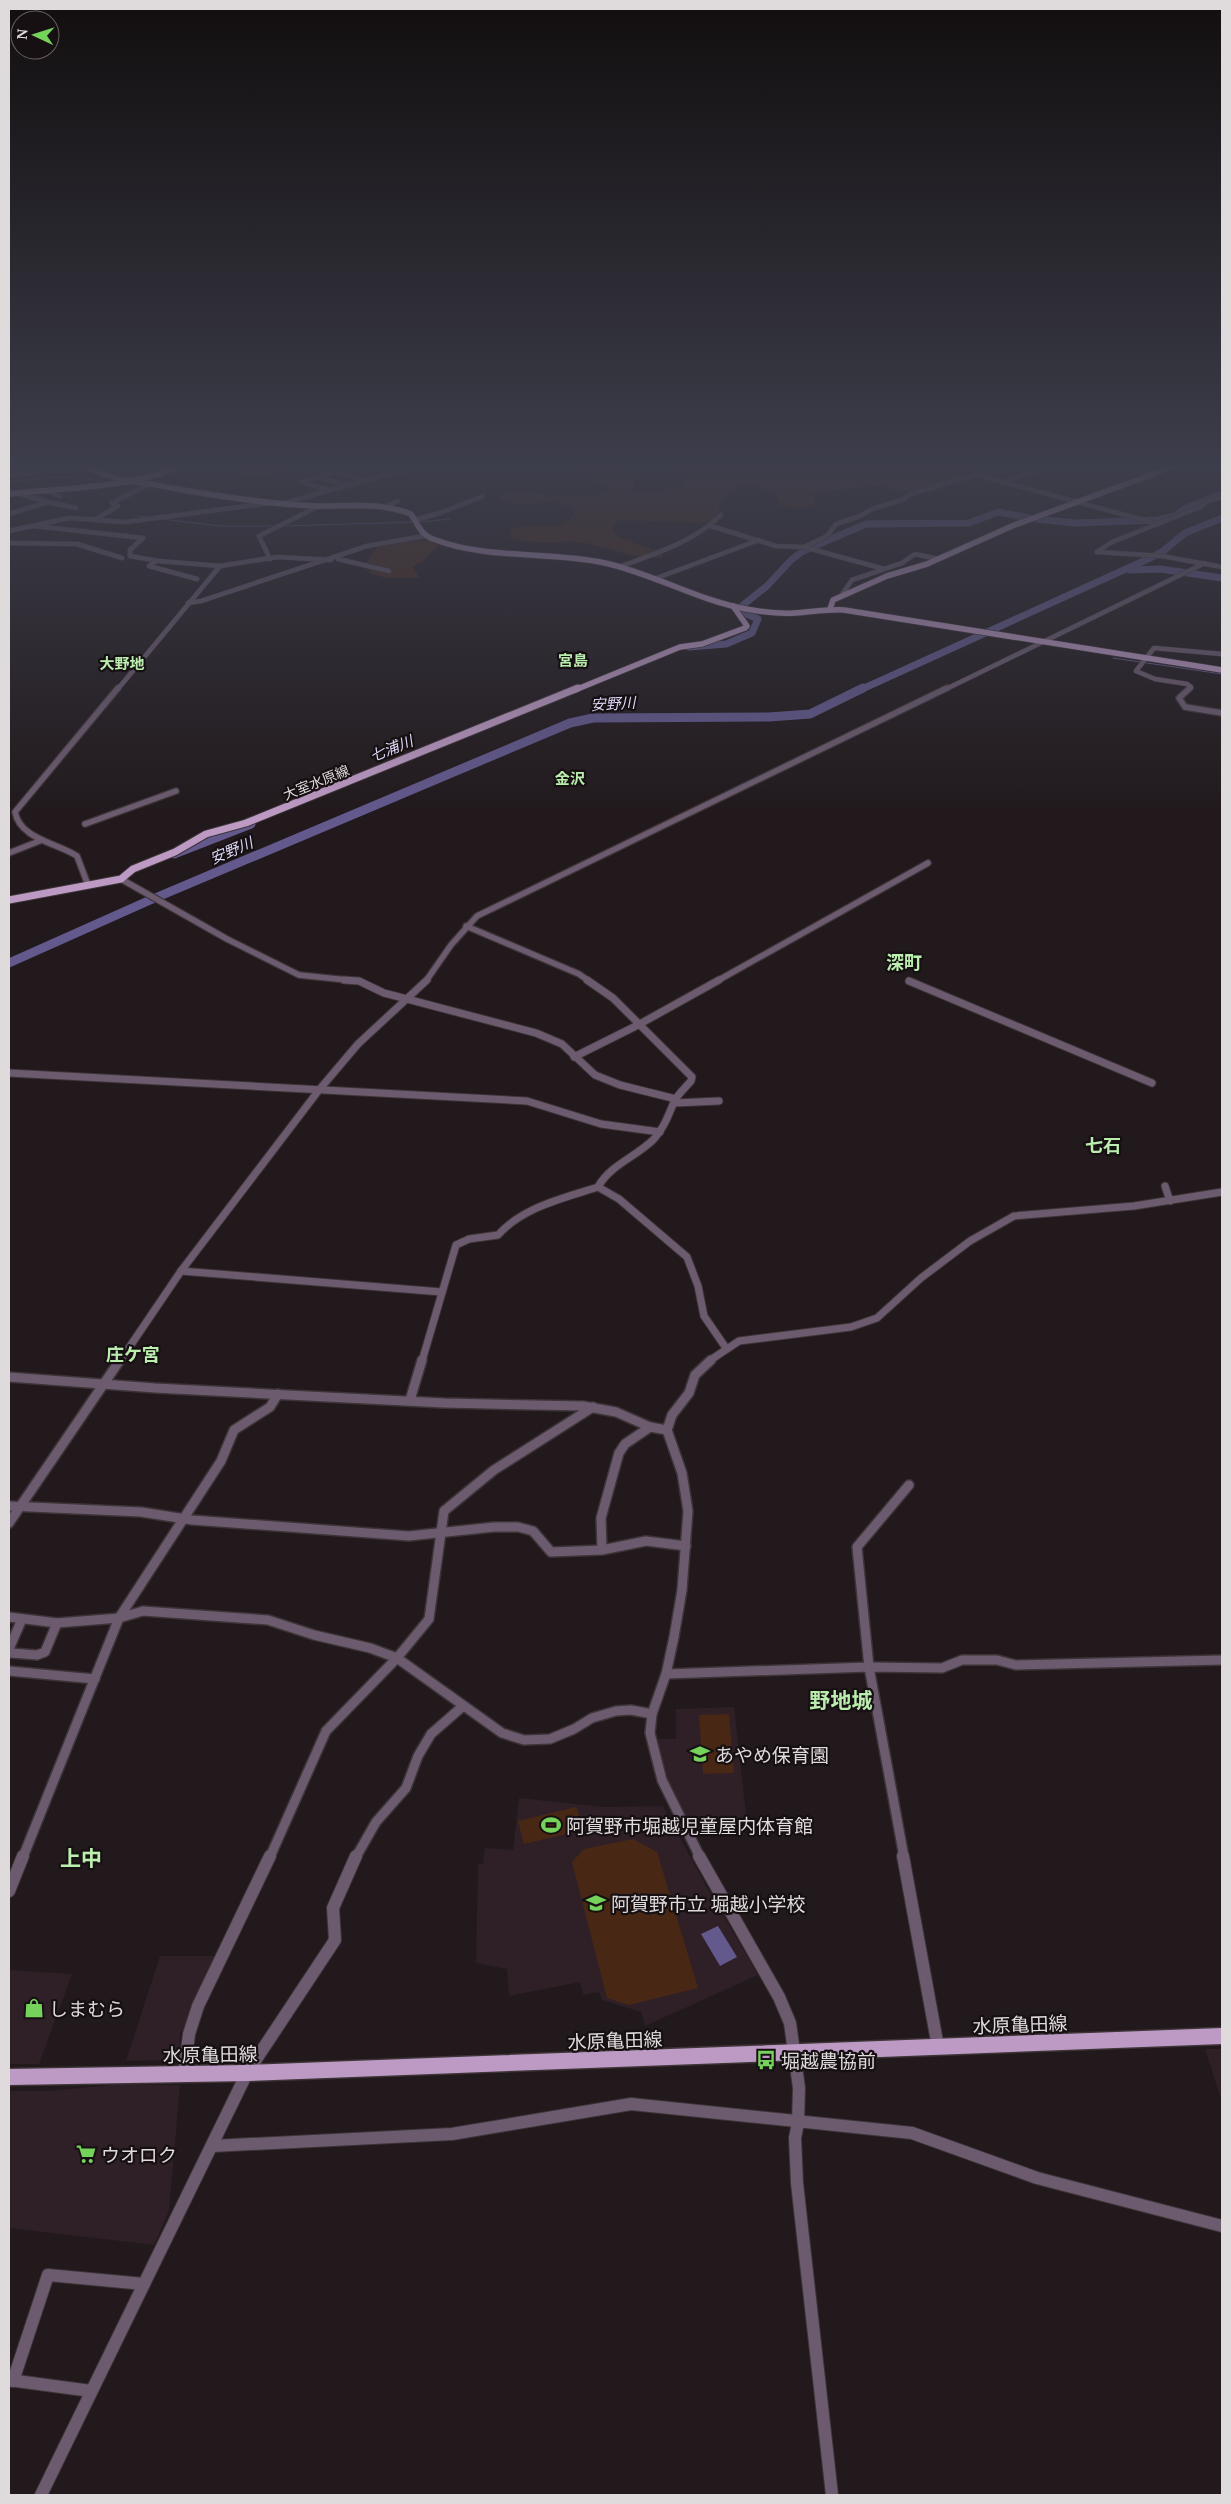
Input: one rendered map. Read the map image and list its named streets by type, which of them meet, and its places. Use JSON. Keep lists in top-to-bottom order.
{
  "streets": {
    "main road": ["大室水原線", "水原亀田線"]
  },
  "districts": [
    "宮島",
    "大野地",
    "金沢",
    "深町",
    "七石",
    "庄ケ宮",
    "野地城",
    "上中"
  ],
  "water": ["安野川", "七浦川"],
  "places": {
    "school or university": ["あやめ保育園", "阿賀野市立 堀越小学校"],
    "sports": ["阿賀野市堀越児童屋内体育館"],
    "shop": ["しまむら"],
    "bus stop": ["堀越農協前"],
    "supermarket": ["ウオロク"]
  },
  "north": "left"
}
